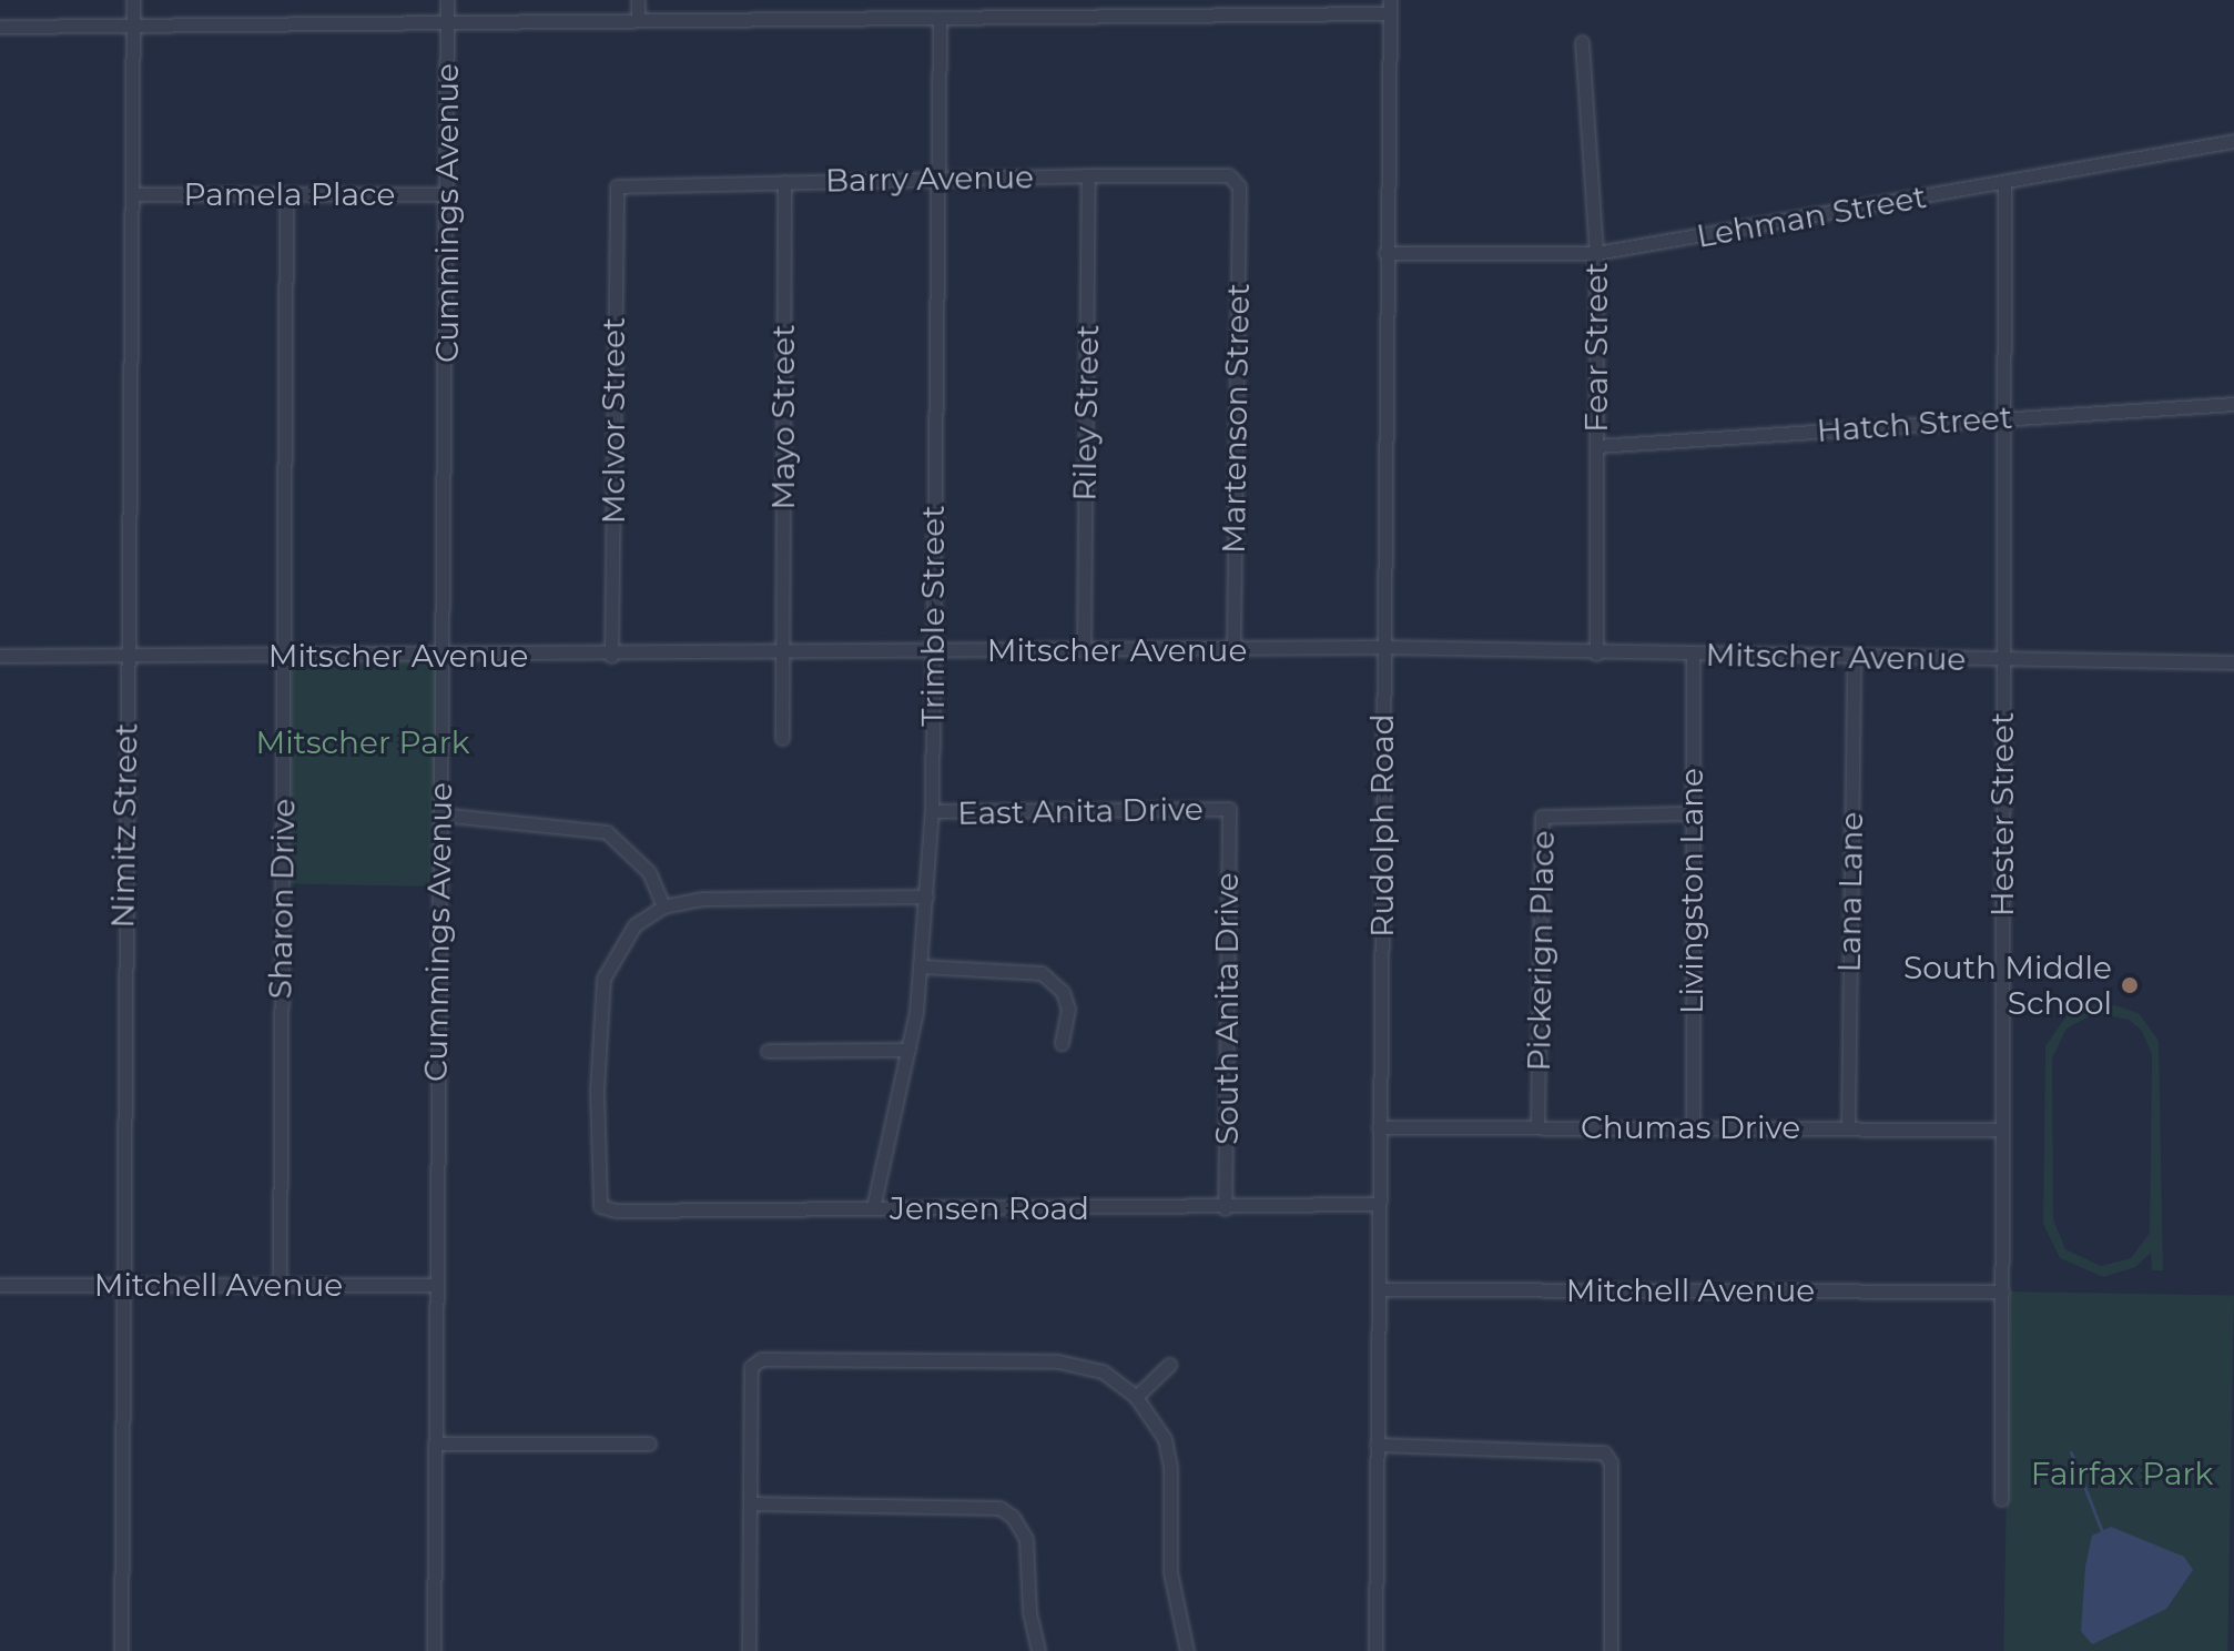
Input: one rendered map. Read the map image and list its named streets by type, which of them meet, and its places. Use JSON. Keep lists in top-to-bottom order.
{
  "streets": {
    "street": [
      "Barry Avenue",
      "Pamela Place",
      "Cummings Avenue",
      "Lehman Street",
      "Fear Street",
      "Riley Street",
      "Mayo Street",
      "Martenson Street",
      "McIvor Street",
      "Hatch Street",
      "Trimble Street",
      "Mitscher Avenue",
      "East Anita Drive",
      "Hester Street",
      "Nimitz Street",
      "Rudolph Road",
      "Livingston Lane",
      "Lana Lane",
      "Sharon Drive",
      "Pickerign Place",
      "South Anita Drive",
      "Chumas Drive",
      "Jensen Road",
      "Mitchell Avenue"
    ]
  },
  "crossings": [
    ["Barry Avenue", "Riley Street"],
    ["Barry Avenue", "Mayo Street"],
    ["Barry Avenue", "Martenson Street"],
    ["Barry Avenue", "McIvor Street"],
    ["Barry Avenue", "Trimble Street"],
    ["Pamela Place", "Cummings Avenue"],
    ["Pamela Place", "Nimitz Street"],
    ["Pamela Place", "Sharon Drive"],
    ["Cummings Avenue", "Mitscher Avenue"],
    ["Cummings Avenue", "Mitchell Avenue"],
    ["Lehman Street", "Fear Street"],
    ["Lehman Street", "Hester Street"],
    ["Lehman Street", "Rudolph Road"],
    ["Fear Street", "Hatch Street"],
    ["Fear Street", "Mitscher Avenue"],
    ["Riley Street", "Mitscher Avenue"],
    ["Mayo Street", "Mitscher Avenue"],
    ["Martenson Street", "Mitscher Avenue"],
    ["McIvor Street", "Mitscher Avenue"],
    ["Hatch Street", "Hester Street"],
    ["Trimble Street", "Mitscher Avenue"],
    ["Trimble Street", "East Anita Drive"],
    ["Trimble Street", "Jensen Road"],
    ["Mitscher Avenue", "Hester Street"],
    ["Mitscher Avenue", "Nimitz Street"],
    ["Mitscher Avenue", "Rudolph Road"],
    ["Mitscher Avenue", "Livingston Lane"],
    ["Mitscher Avenue", "Lana Lane"],
    ["Mitscher Avenue", "Sharon Drive"],
    ["East Anita Drive", "South Anita Drive"],
    ["Hester Street", "Chumas Drive"],
    ["Hester Street", "Mitchell Avenue"],
    ["Nimitz Street", "Mitchell Avenue"],
    ["Rudolph Road", "Chumas Drive"],
    ["Rudolph Road", "Jensen Road"],
    ["Rudolph Road", "Mitchell Avenue"],
    ["Livingston Lane", "Pickerign Place"],
    ["Livingston Lane", "Chumas Drive"],
    ["Lana Lane", "Chumas Drive"],
    ["Sharon Drive", "Mitchell Avenue"],
    ["Pickerign Place", "Chumas Drive"],
    ["South Anita Drive", "Jensen Road"]
  ],
  "parks": ["Mitscher Park", "Fairfax Park"],
  "places": ["South Middle School"]
}
